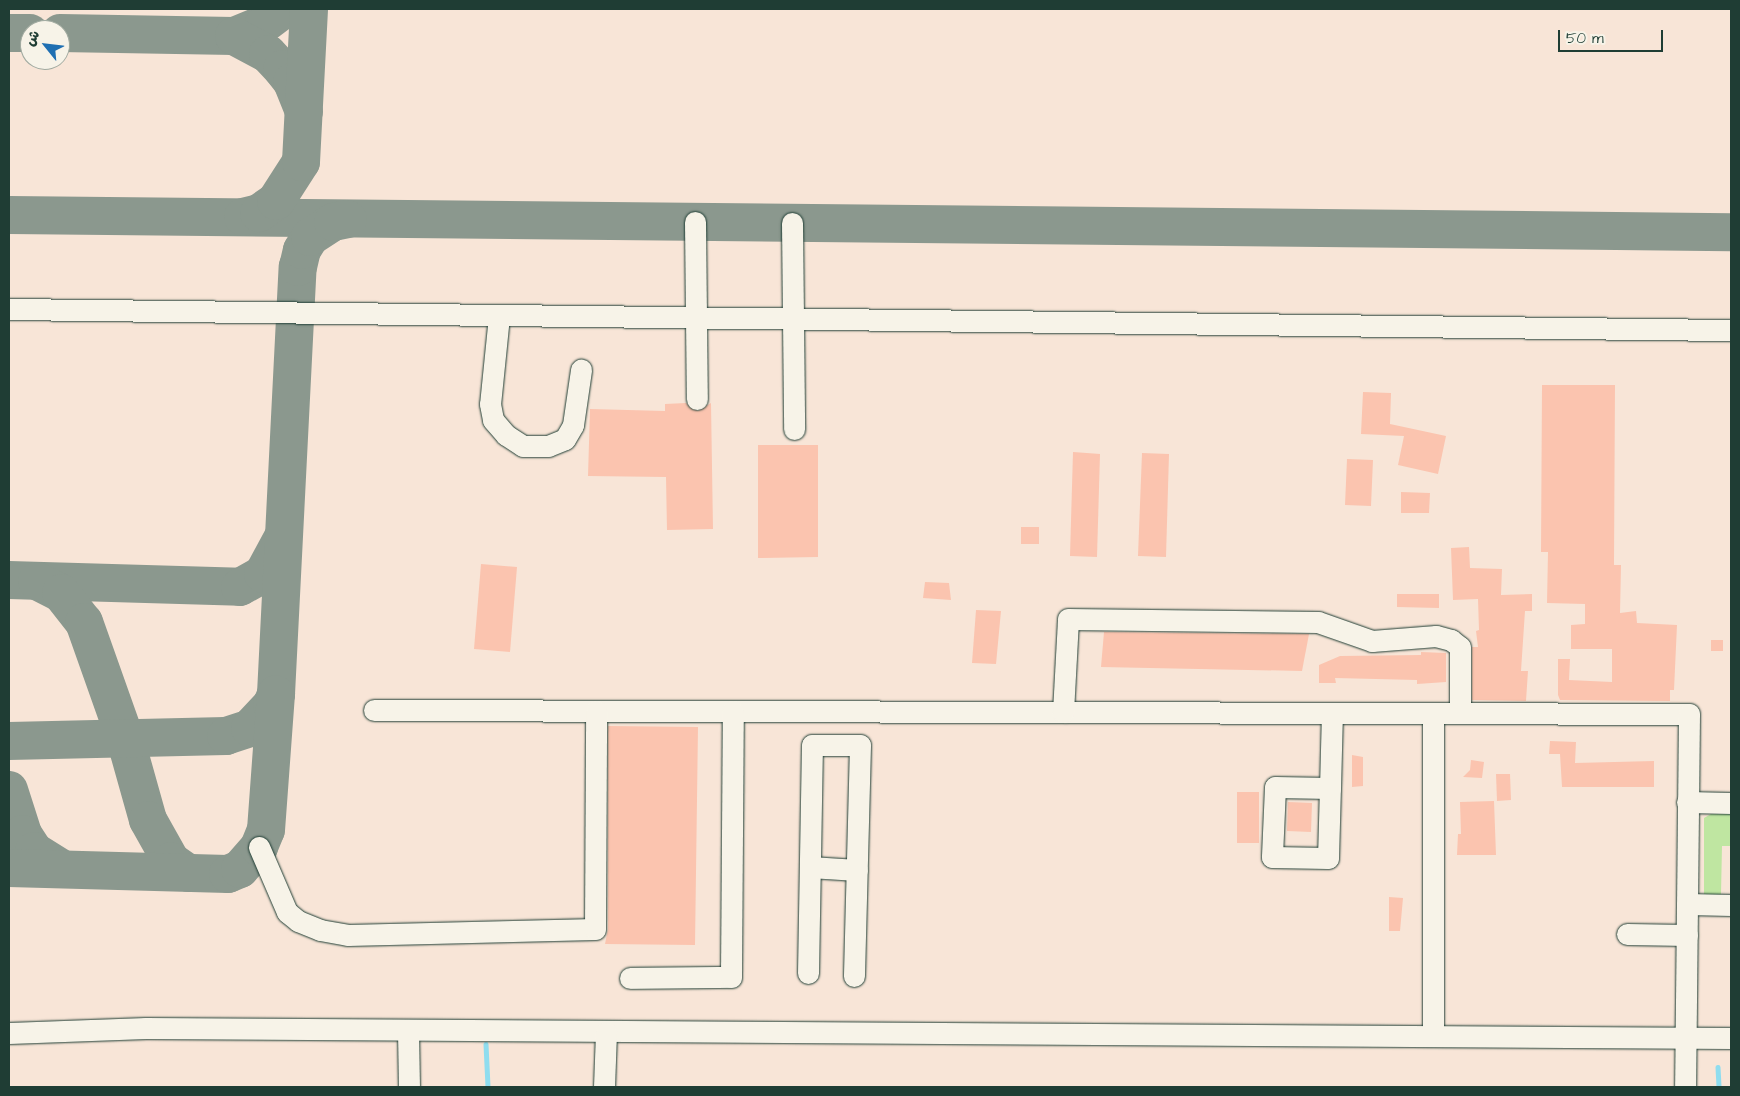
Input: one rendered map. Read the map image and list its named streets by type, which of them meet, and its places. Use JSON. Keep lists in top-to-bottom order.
{
  "scale_bar": "50 m",
  "north": "top left"
}
